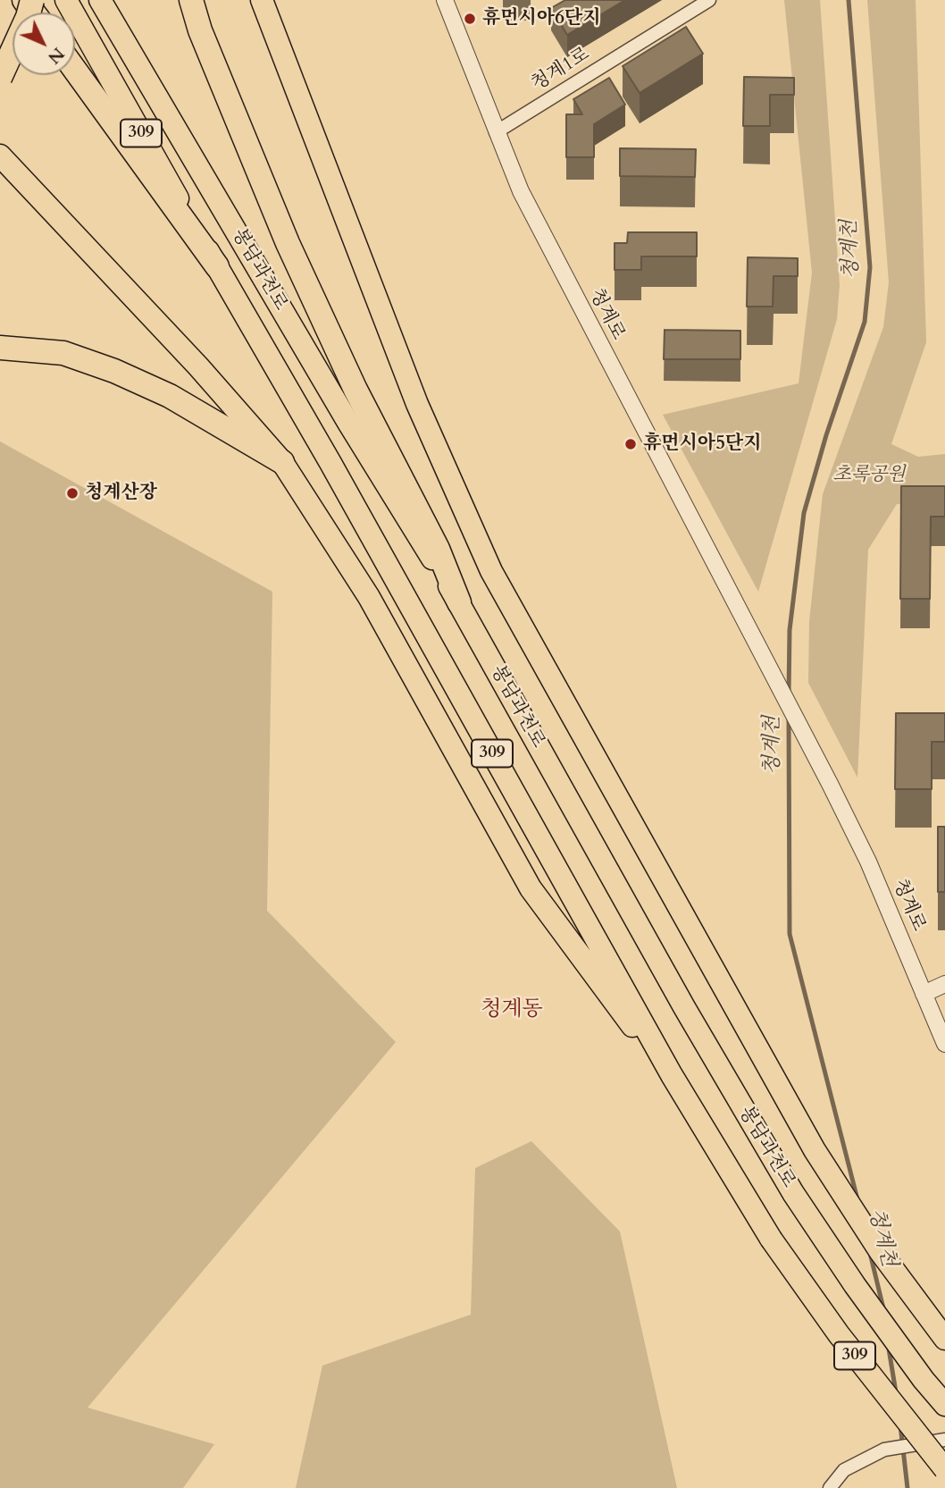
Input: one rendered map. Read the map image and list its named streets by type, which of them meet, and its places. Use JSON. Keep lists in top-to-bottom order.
{
  "streets": {
    "highway": ["309", "봉담과천로"],
    "street": ["청계1로", "청계로"]
  },
  "crossings": [
    ["청계1로", "청계로"]
  ],
  "districts": ["청계동"],
  "water": ["청계천"],
  "parks": ["초록공원"],
  "places": ["휴먼시아6단지", "휴먼시아5단지", "청계산장"],
  "north": "bottom right"
}
